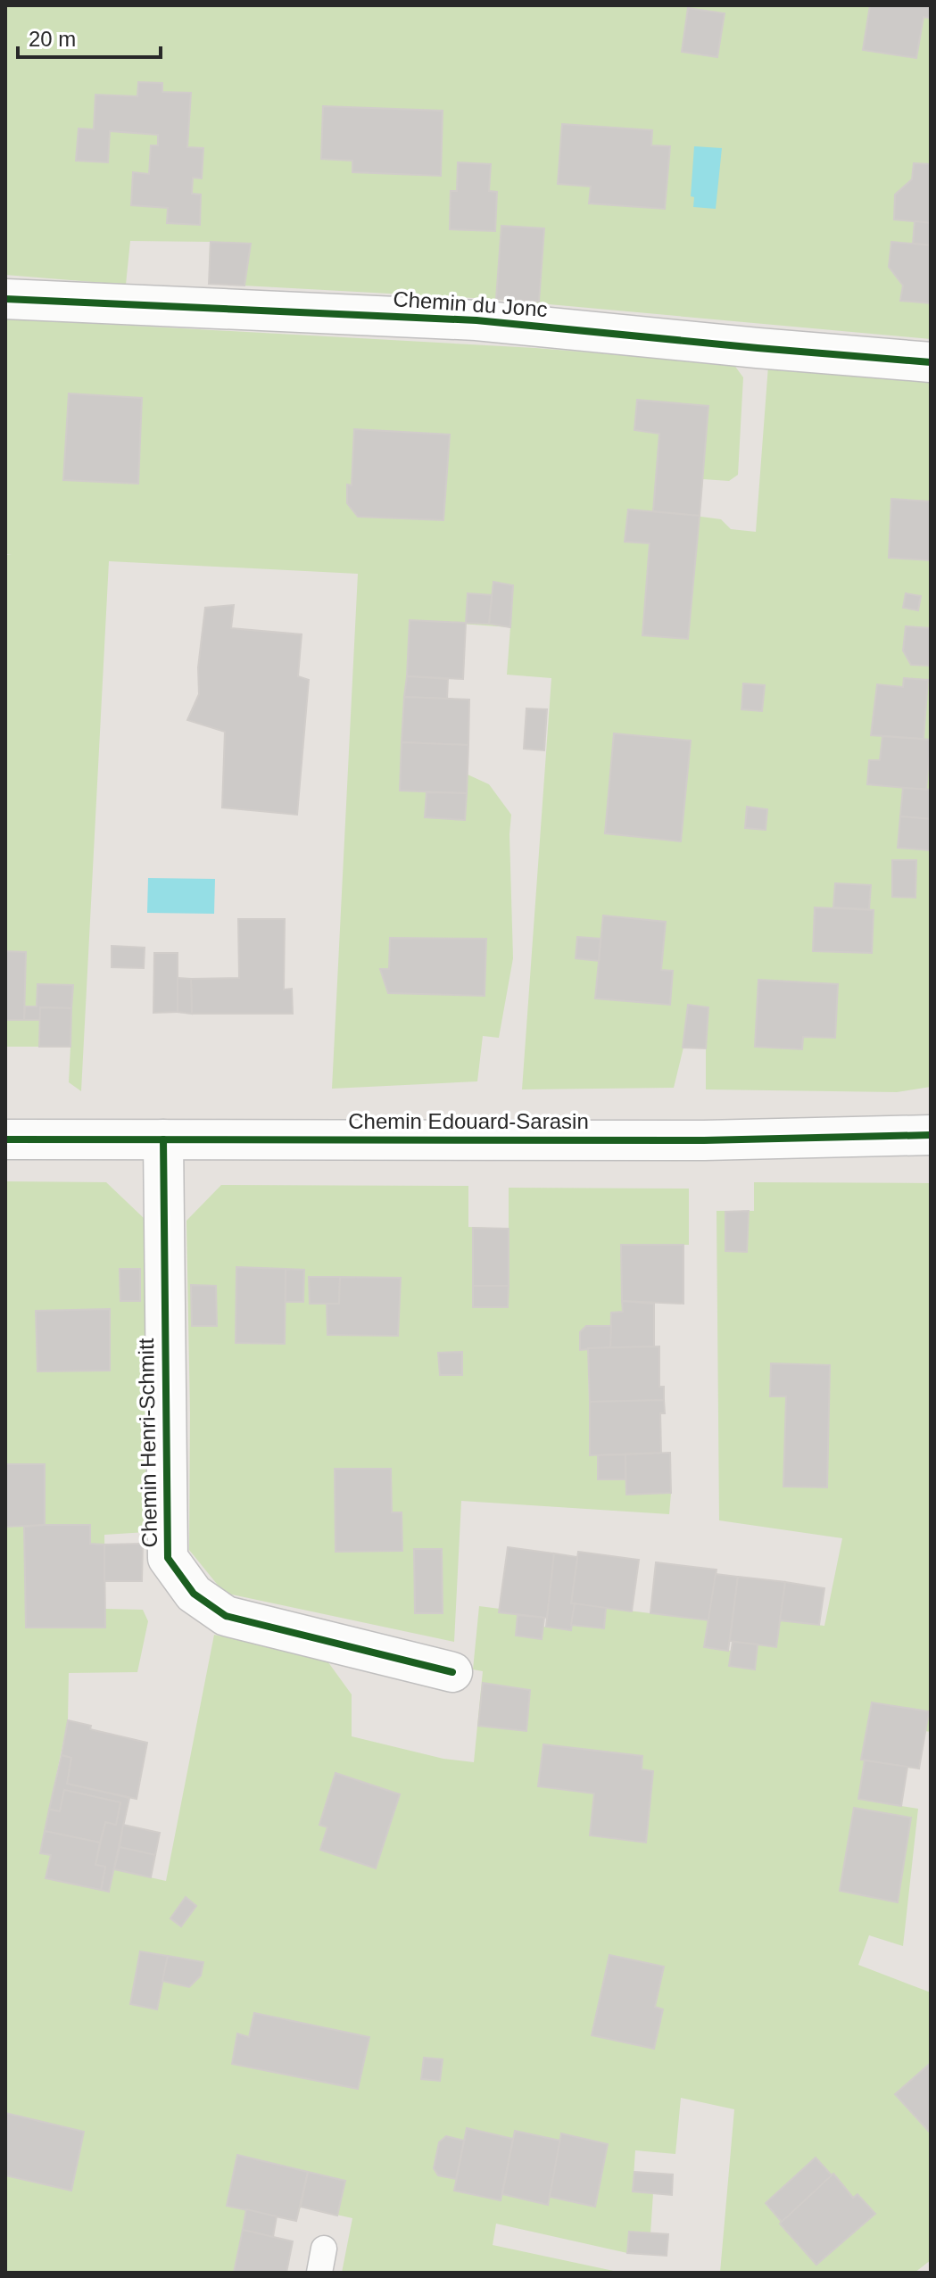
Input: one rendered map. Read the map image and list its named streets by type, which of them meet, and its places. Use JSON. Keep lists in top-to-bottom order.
{
  "streets": {
    "street": ["Chemin du Jonc", "Chemin Edouard-Sarasin", "Chemin Henri-Schmitt"]
  },
  "crossings": [
    ["Chemin Edouard-Sarasin", "Chemin Henri-Schmitt"]
  ],
  "scale_bar": "20 m"
}
